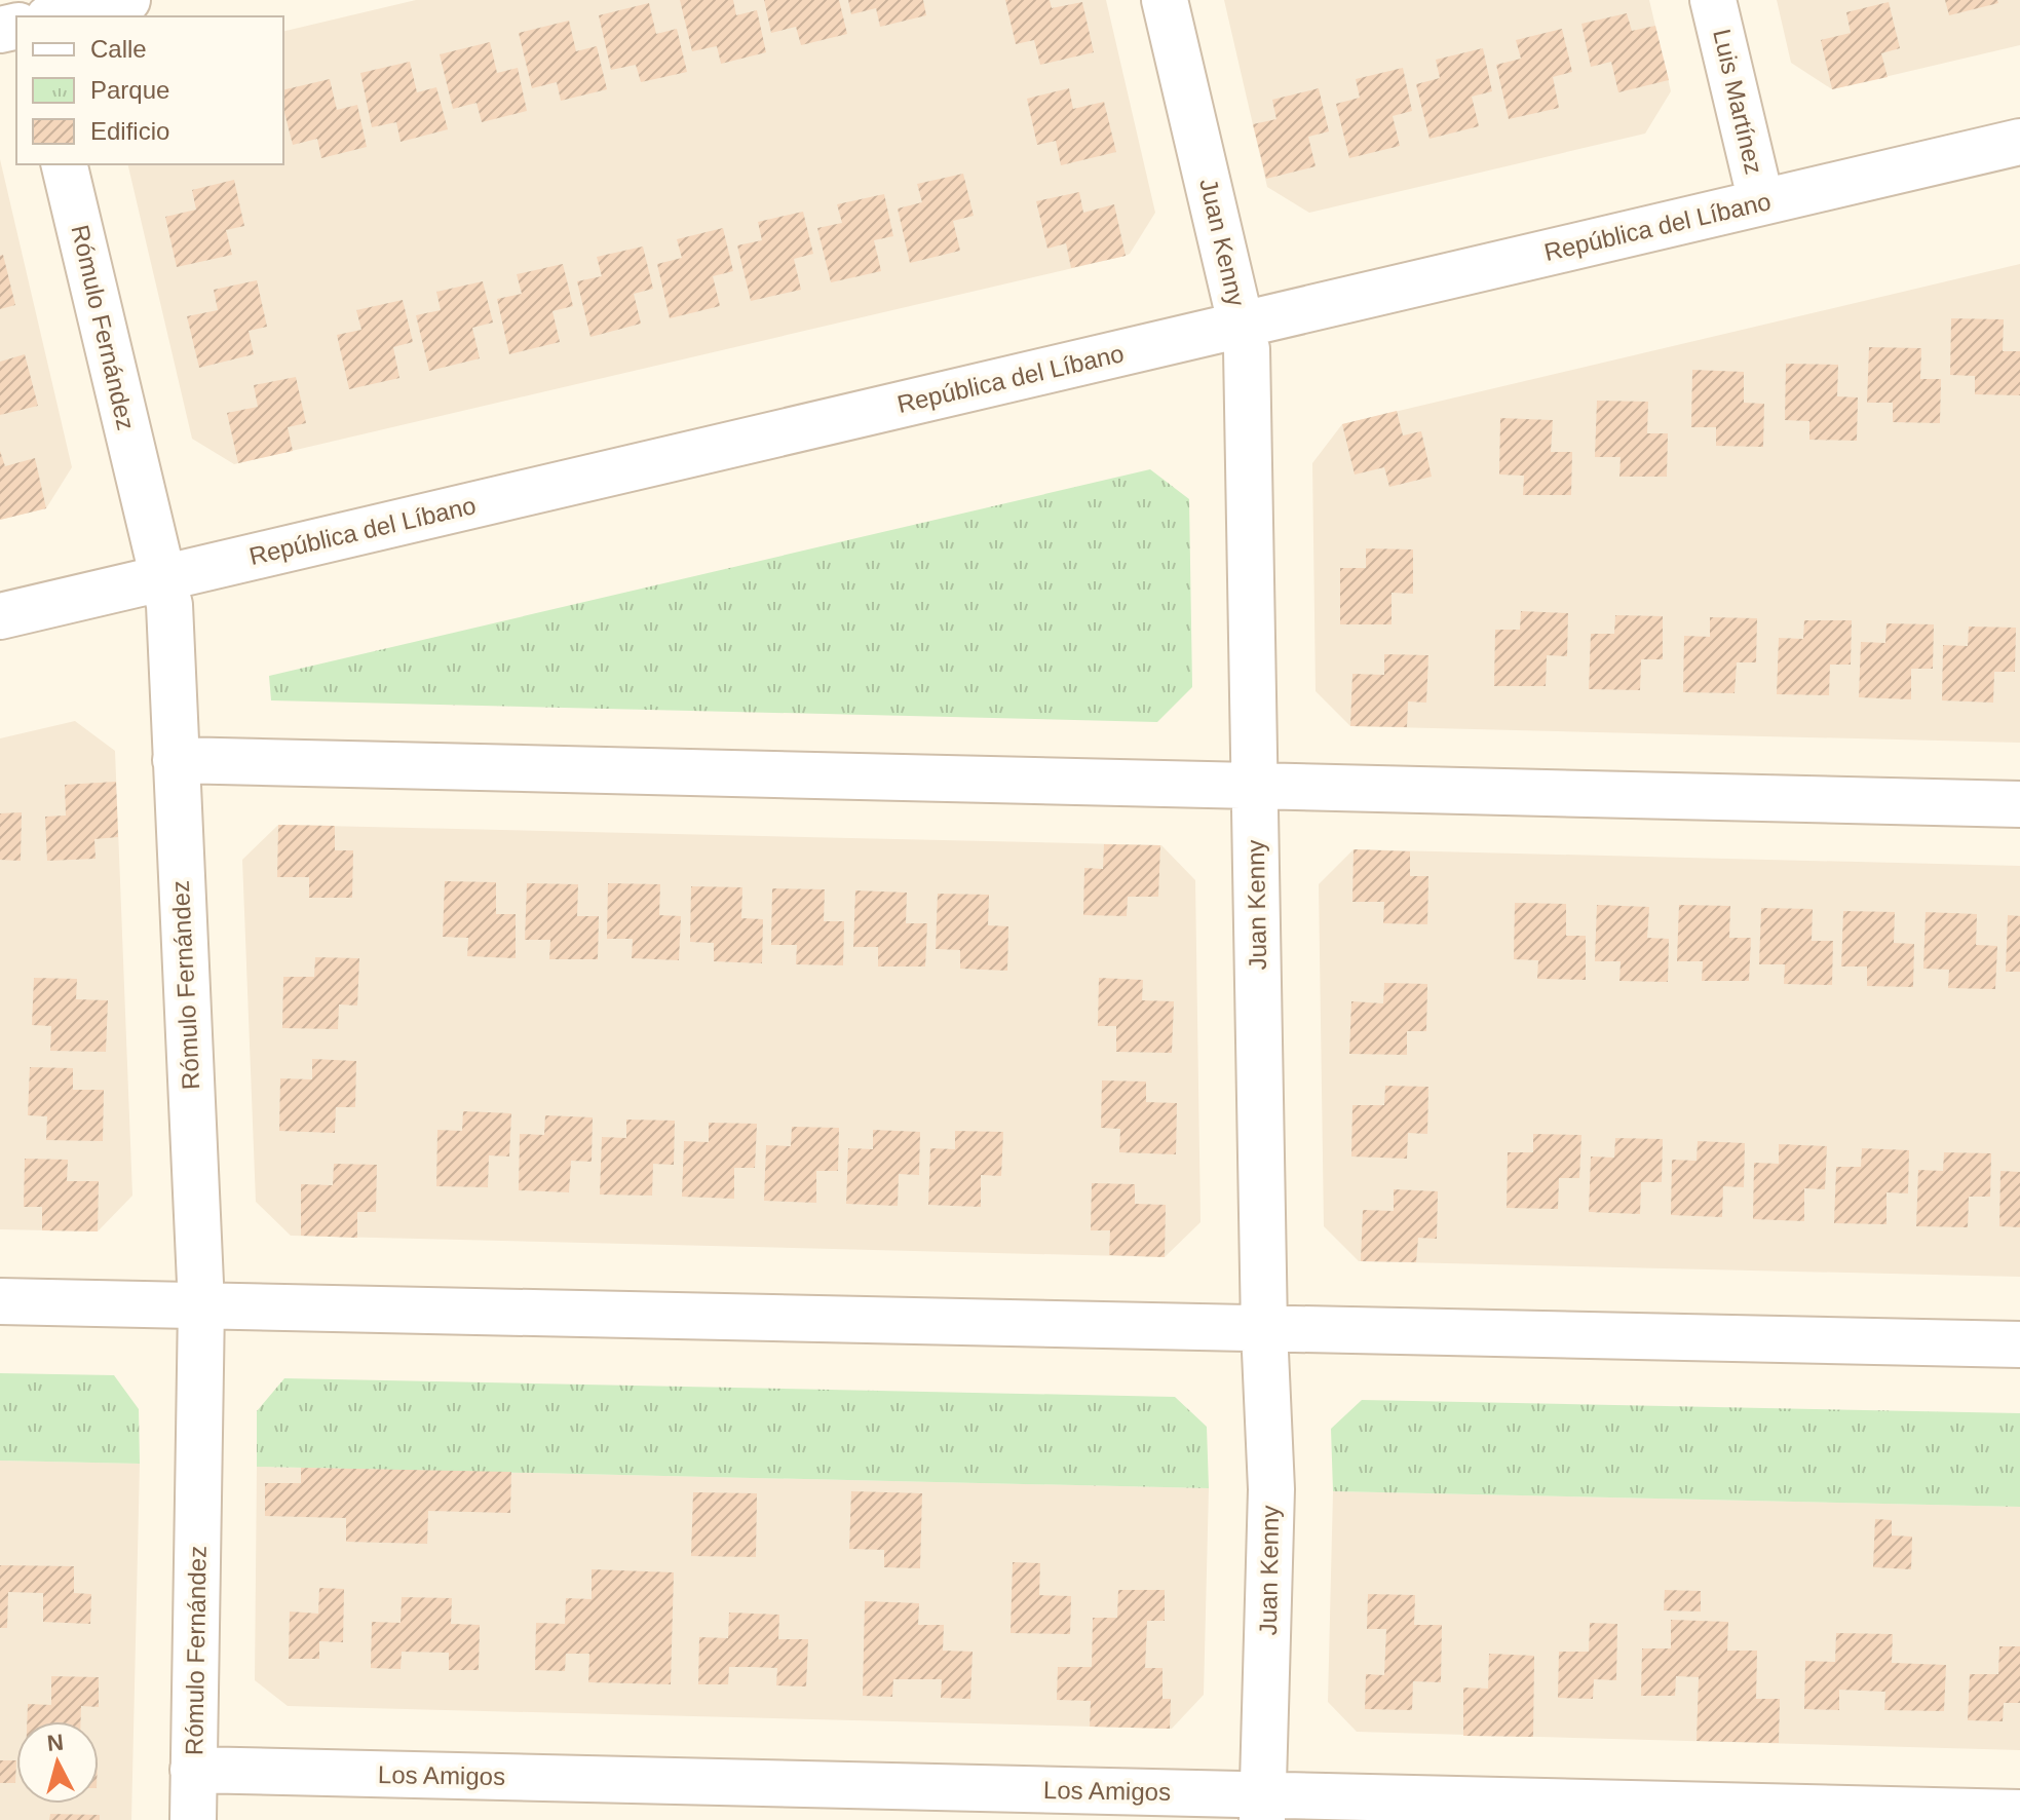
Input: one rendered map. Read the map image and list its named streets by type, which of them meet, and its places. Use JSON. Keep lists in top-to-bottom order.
{
  "streets": {
    "street": [
      "Luis Martínez",
      "República del Líbano",
      "Juan Kenny",
      "Rómulo Fernández",
      "Los Amigos"
    ]
  },
  "crossings": [
    ["Luis Martínez", "República del Líbano"],
    ["República del Líbano", "Juan Kenny"],
    ["República del Líbano", "Rómulo Fernández"],
    ["Juan Kenny", "Los Amigos"],
    ["Rómulo Fernández", "Los Amigos"]
  ],
  "legend": ["Calle", "Parque", "Edificio"],
  "north": "top"
}
